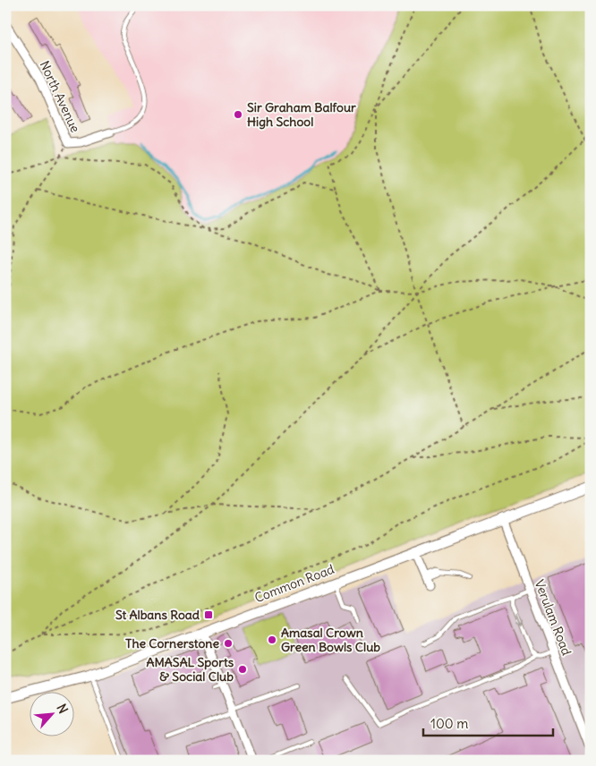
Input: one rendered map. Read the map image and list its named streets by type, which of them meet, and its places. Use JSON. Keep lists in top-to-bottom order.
{
  "streets": {
    "street": ["North Avenue", "Common Road", "Verulam Road"]
  },
  "crossings": [
    ["Common Road", "Verulam Road"]
  ],
  "places": {
    "other": [
      "Sir Graham Balfour High School",
      "Amasal Crown Green Bowls Club",
      "The Cornerstone",
      "AMASAL Sports & Social Club"
    ],
    "transit": ["St Albans Road"]
  },
  "scale_bar": "100 m",
  "north": "top right"
}
